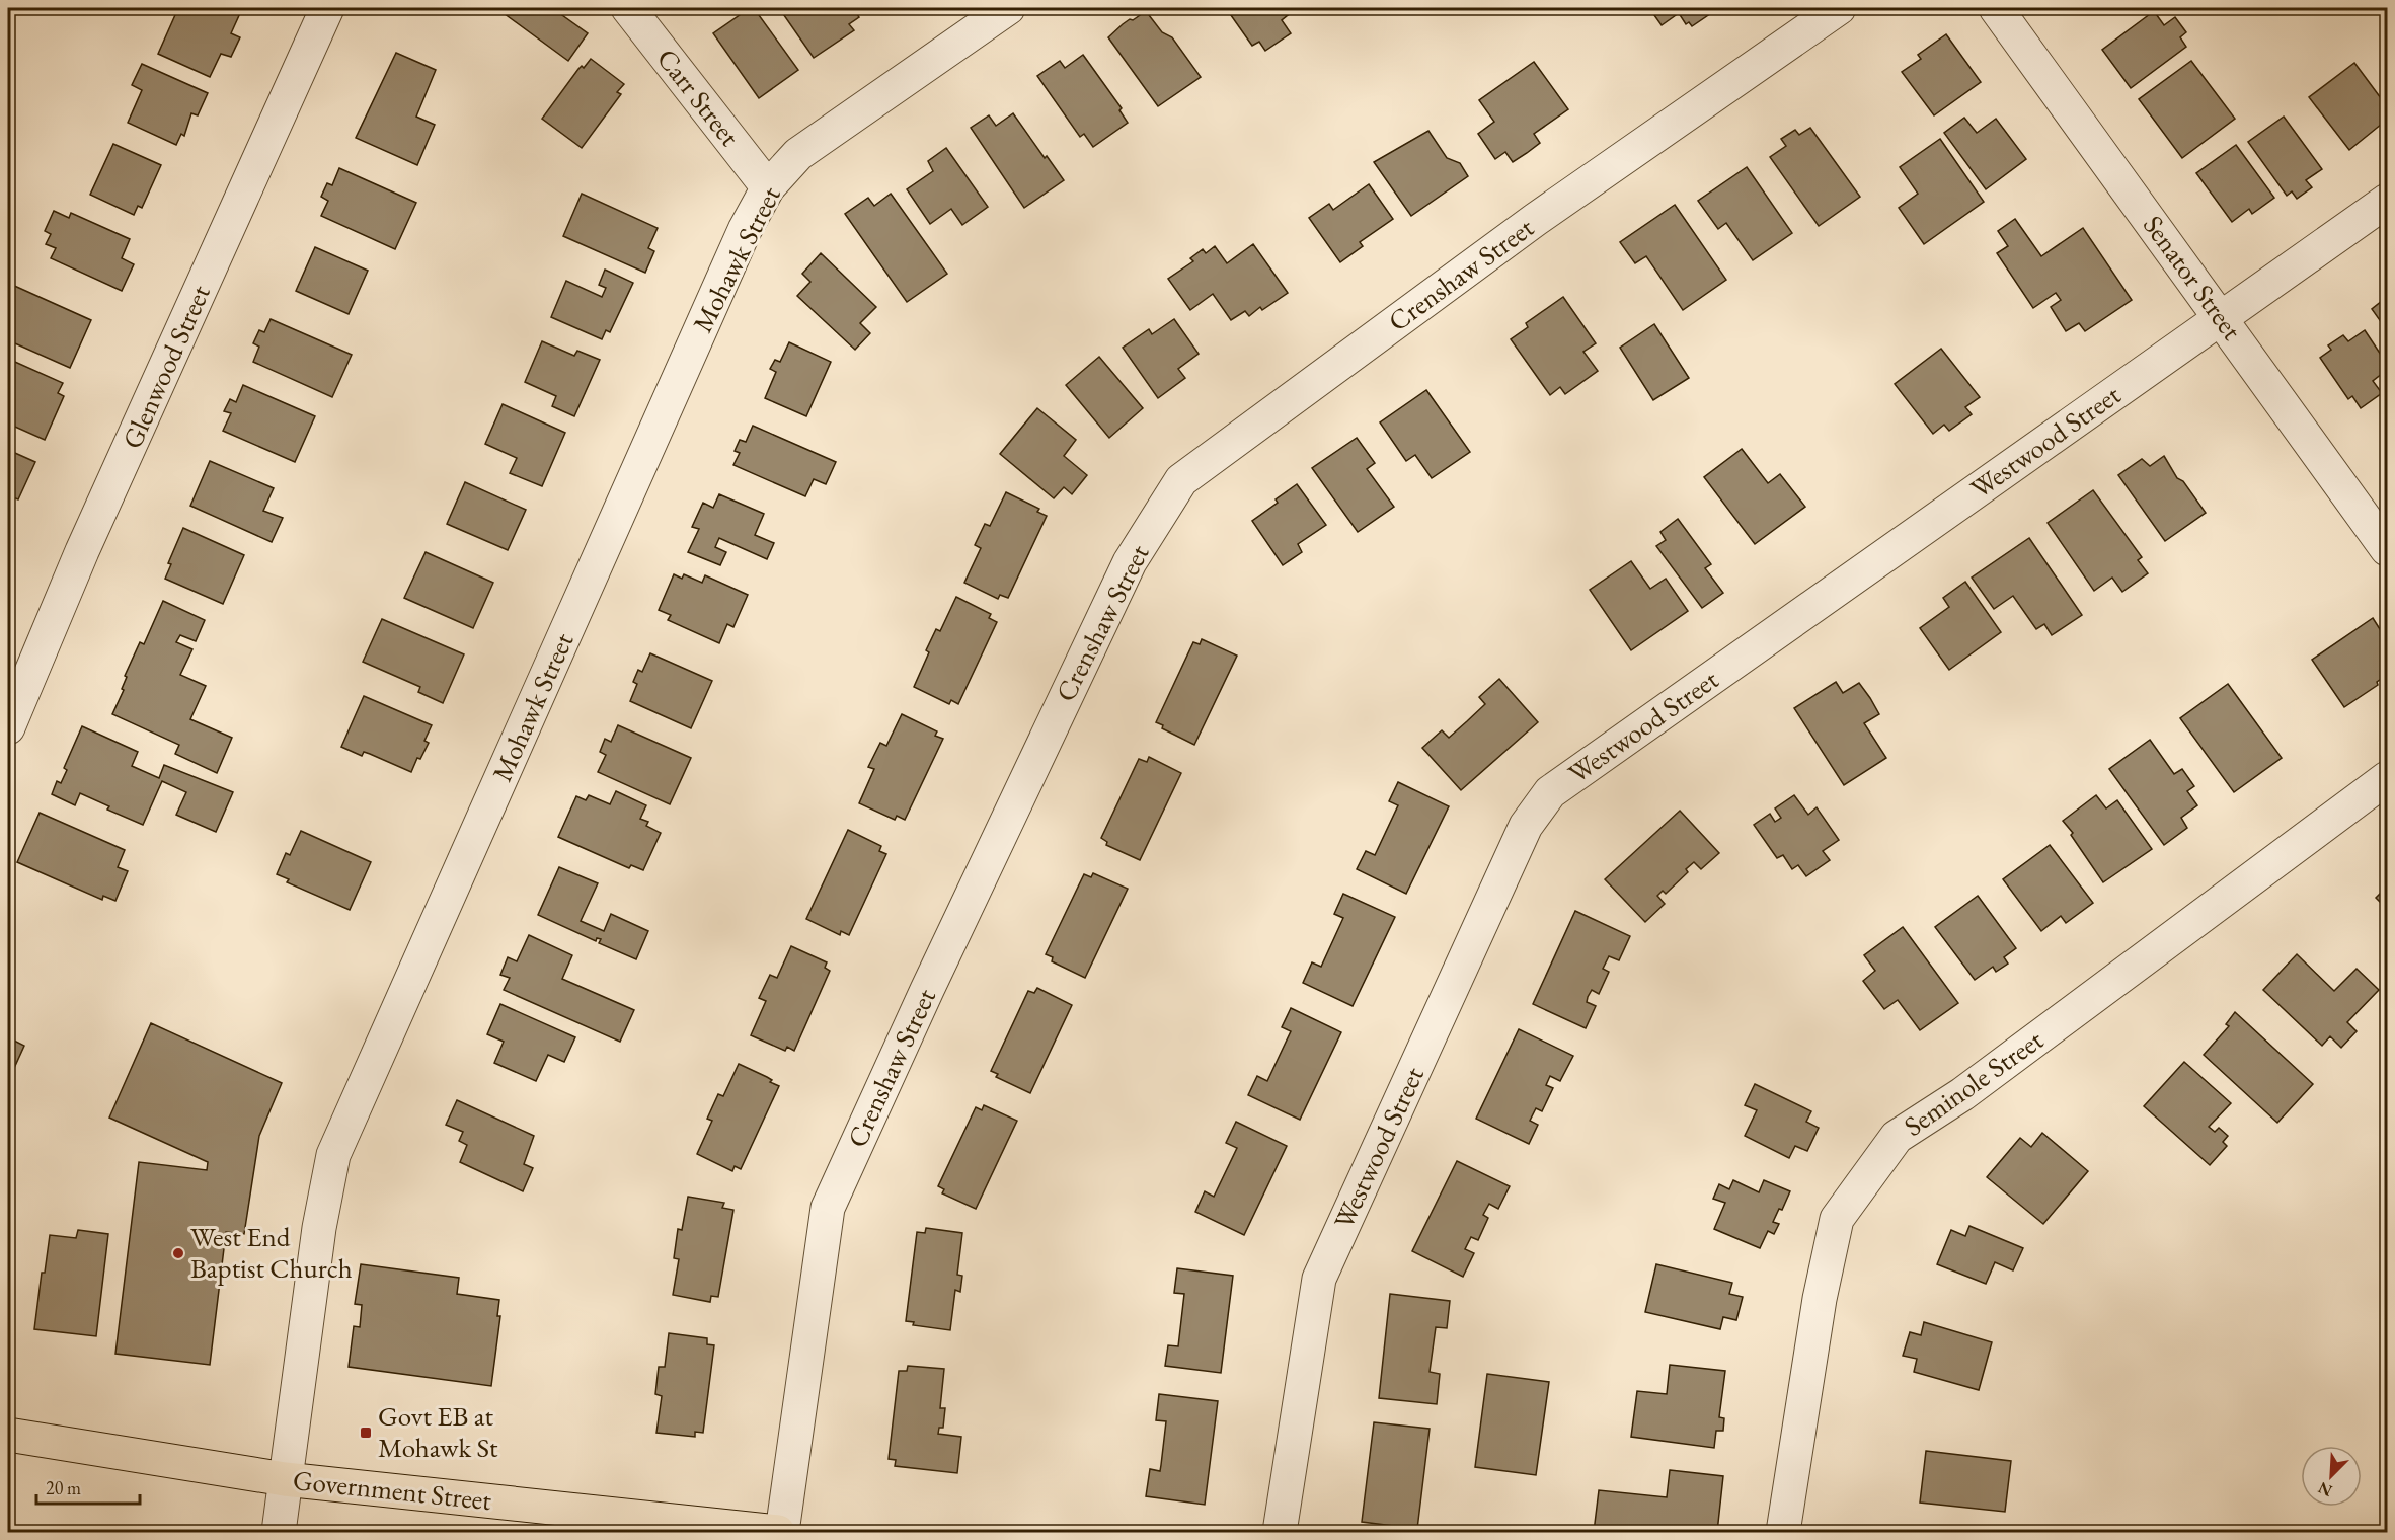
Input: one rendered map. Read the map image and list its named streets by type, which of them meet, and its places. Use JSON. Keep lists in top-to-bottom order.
{
  "streets": {
    "main road": ["Government Street"],
    "street": [
      "Carr Street",
      "Mohawk Street",
      "Crenshaw Street",
      "Senator Street",
      "Glenwood Street",
      "Westwood Street",
      "Seminole Street"
    ]
  },
  "crossings": [
    ["Carr Street", "Mohawk Street"],
    ["Mohawk Street", "Government Street"],
    ["Crenshaw Street", "Government Street"],
    ["Senator Street", "Westwood Street"]
  ],
  "places": {
    "other": ["West End Baptist Church"],
    "transit": ["Govt EB at Mohawk St"]
  },
  "scale_bar": "20 m",
  "north": "bottom left"
}
